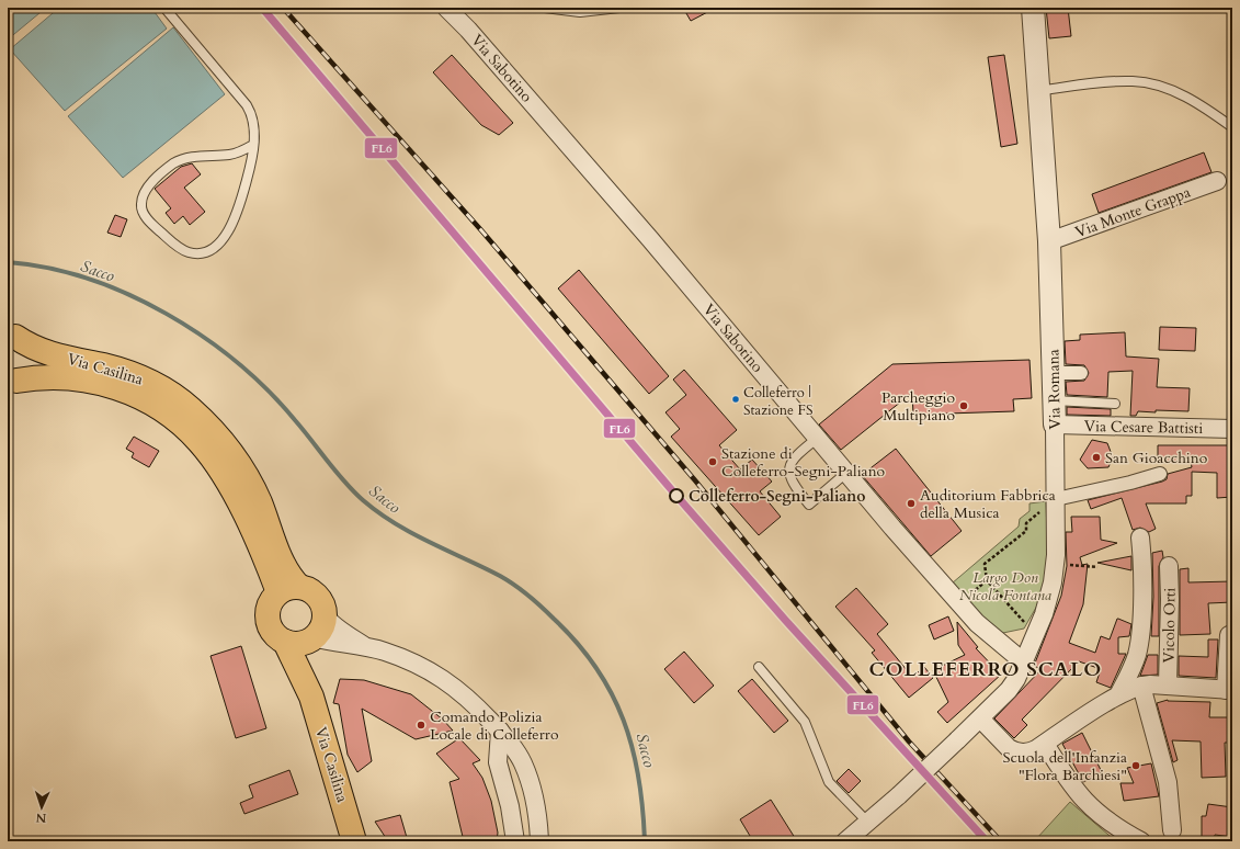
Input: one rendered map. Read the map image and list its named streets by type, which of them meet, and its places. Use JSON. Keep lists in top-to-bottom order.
{
  "streets": {
    "main road": ["Via Casilina"],
    "street": [
      "Via Sabotino",
      "Via Monte Grappa",
      "Via Romana",
      "Via Cesare Battisti",
      "Vicolo Orti"
    ]
  },
  "crossings": [
    ["Via Sabotino", "Via Romana"],
    ["Via Monte Grappa", "Via Romana"],
    ["Via Romana", "Via Cesare Battisti"]
  ],
  "districts": ["COLLEFERRO SCALO"],
  "water": ["Sacco"],
  "parks": ["Largo Don Nicola Fontana"],
  "places": [
    "Colleferro | Stazione FS",
    "Parcheggio Multipiano",
    "San Gioacchino",
    "Stazione di Colleferro-Segni-Paliano",
    "Colleferro-Segni-Paliano",
    "Auditorium Fabbrica della Musica",
    "Comando Polizia Locale di Colleferro",
    "Scuola dell'Infanzia \"Flora Barchiesi\""
  ],
  "lines": ["transit line FL6"],
  "north": "bottom"
}
